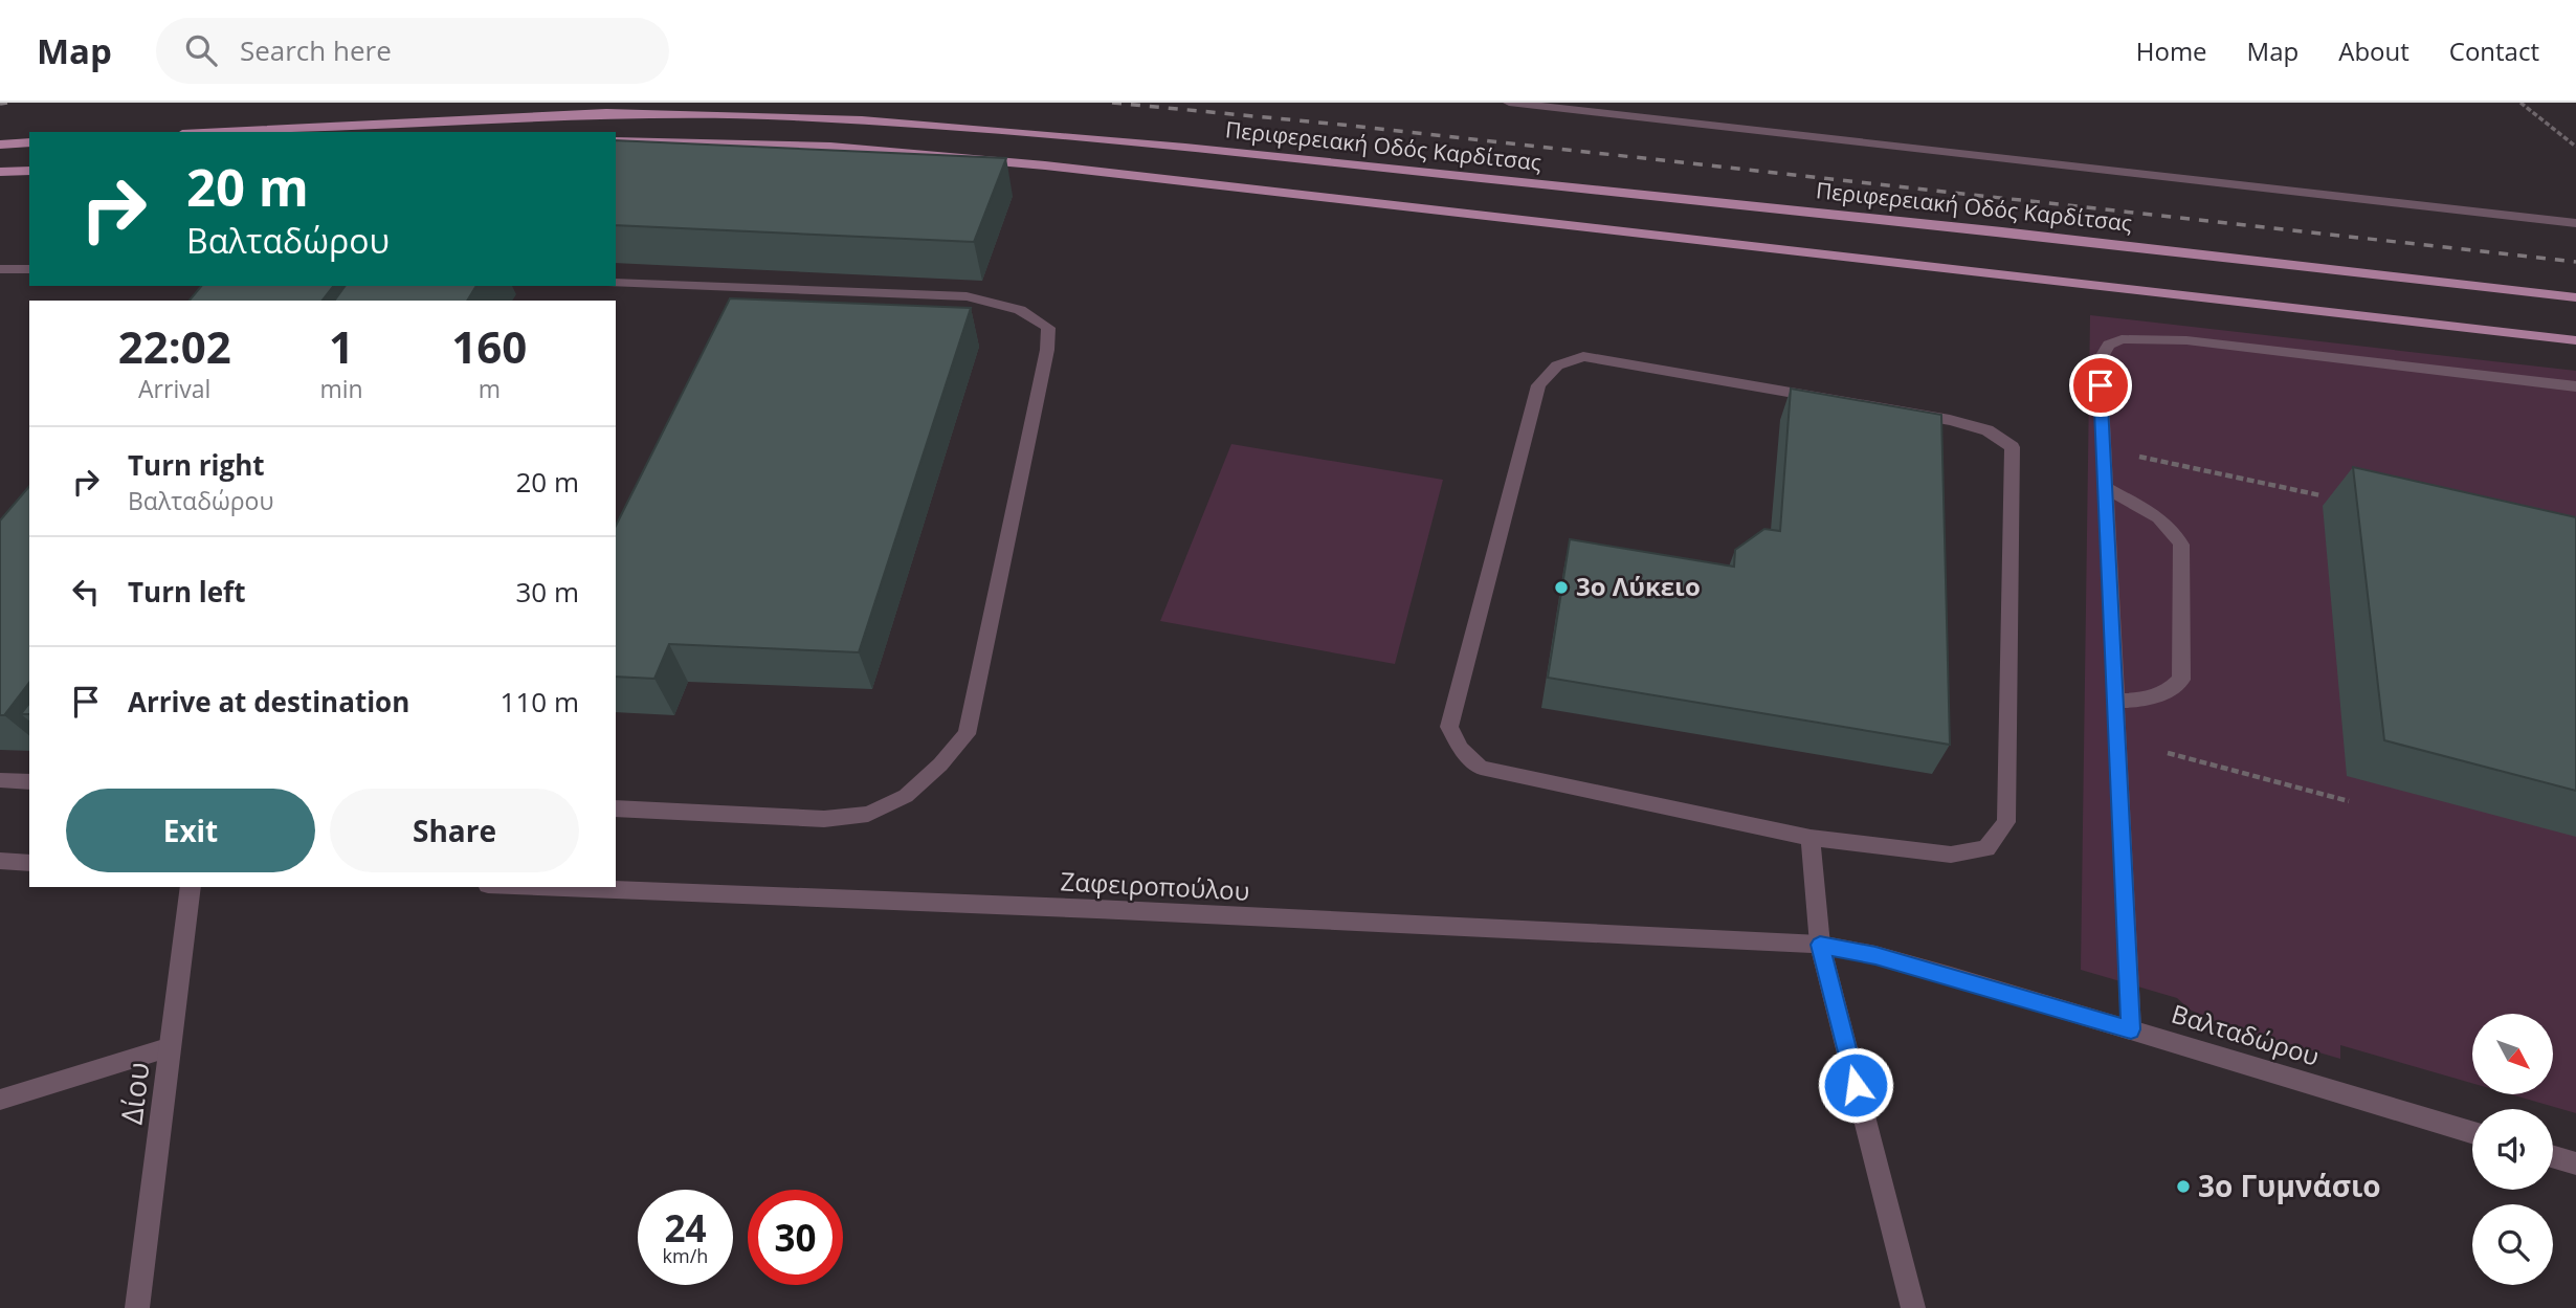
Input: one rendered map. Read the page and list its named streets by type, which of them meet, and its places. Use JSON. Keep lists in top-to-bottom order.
{
  "streets": {
    "main road": ["Περιφερειακή Οδός Καρδίτσας"],
    "street": ["Ζαφειροπούλου", "Βαλταδώρου", "Δίου"]
  },
  "crossings": [
    ["Ζαφειροπούλου", "Βαλταδώρου"]
  ],
  "places": ["3ο Λύκειο", "3ο Γυμνάσιο"],
  "north": "bottom right",
  "page": {
    "header": "Map",
    "search": "Search here",
    "nav": [
      "Home",
      "Map",
      "About",
      "Contact"
    ],
    "turn": ["20 m", "Βαλταδώρου"],
    "eta": [
      "22:02",
      "Arrival",
      "1",
      "min",
      "160",
      "m"
    ],
    "list": [
      {
        "name": "Turn right",
        "note": "Βαλταδώρου",
        "value": "20 m"
      },
      {
        "name": "Turn left",
        "value": "30 m"
      },
      {
        "name": "Arrive at destination",
        "value": "110 m"
      }
    ],
    "buttons": ["Exit", "Share"],
    "speed": "24 km/h",
    "limit": "30"
  }
}
